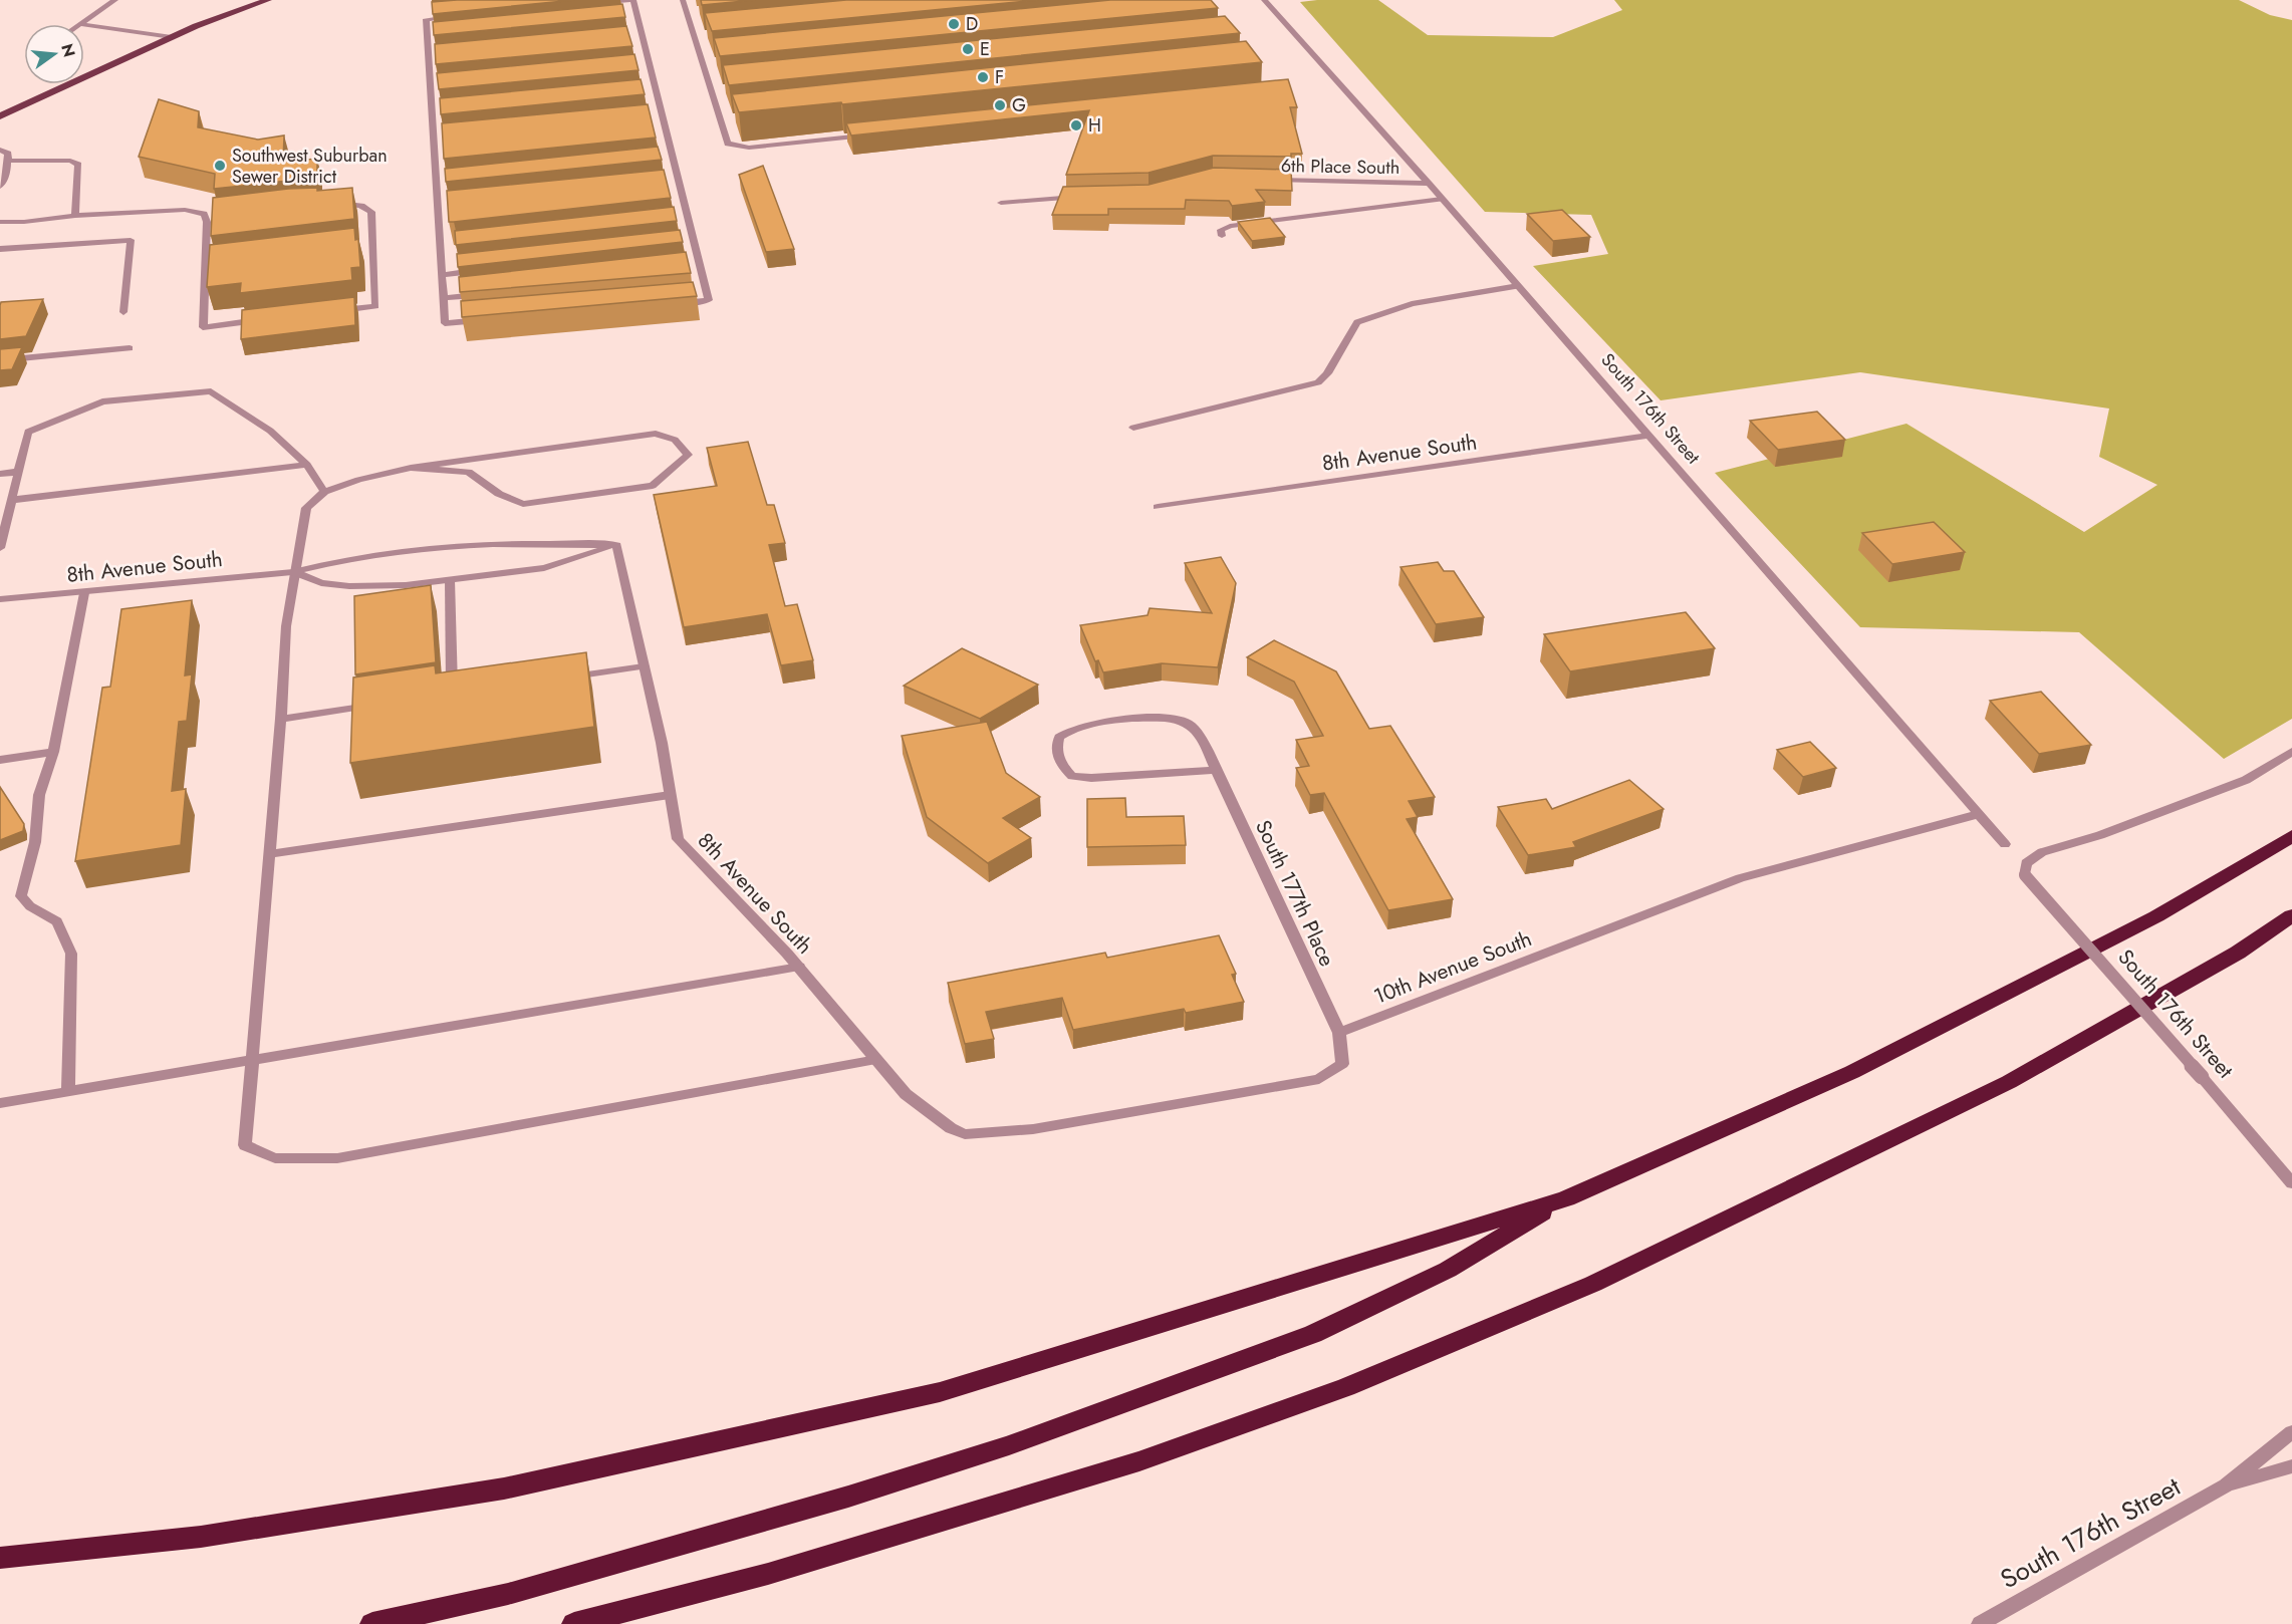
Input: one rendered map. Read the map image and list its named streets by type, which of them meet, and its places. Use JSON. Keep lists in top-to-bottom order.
{
  "streets": {
    "street": [
      "6th Place South",
      "South 176th Street",
      "8th Avenue South",
      "South 177th Place",
      "10th Avenue South"
    ]
  },
  "crossings": [
    ["6th Place South", "South 176th Street"],
    ["South 176th Street", "8th Avenue South"],
    ["South 176th Street", "10th Avenue South"],
    ["8th Avenue South", "South 177th Place"],
    ["8th Avenue South", "10th Avenue South"],
    ["South 177th Place", "10th Avenue South"]
  ],
  "places": [
    "D",
    "E",
    "F",
    "G",
    "H",
    "Southwest Suburban Sewer District"
  ],
  "north": "right"
}
